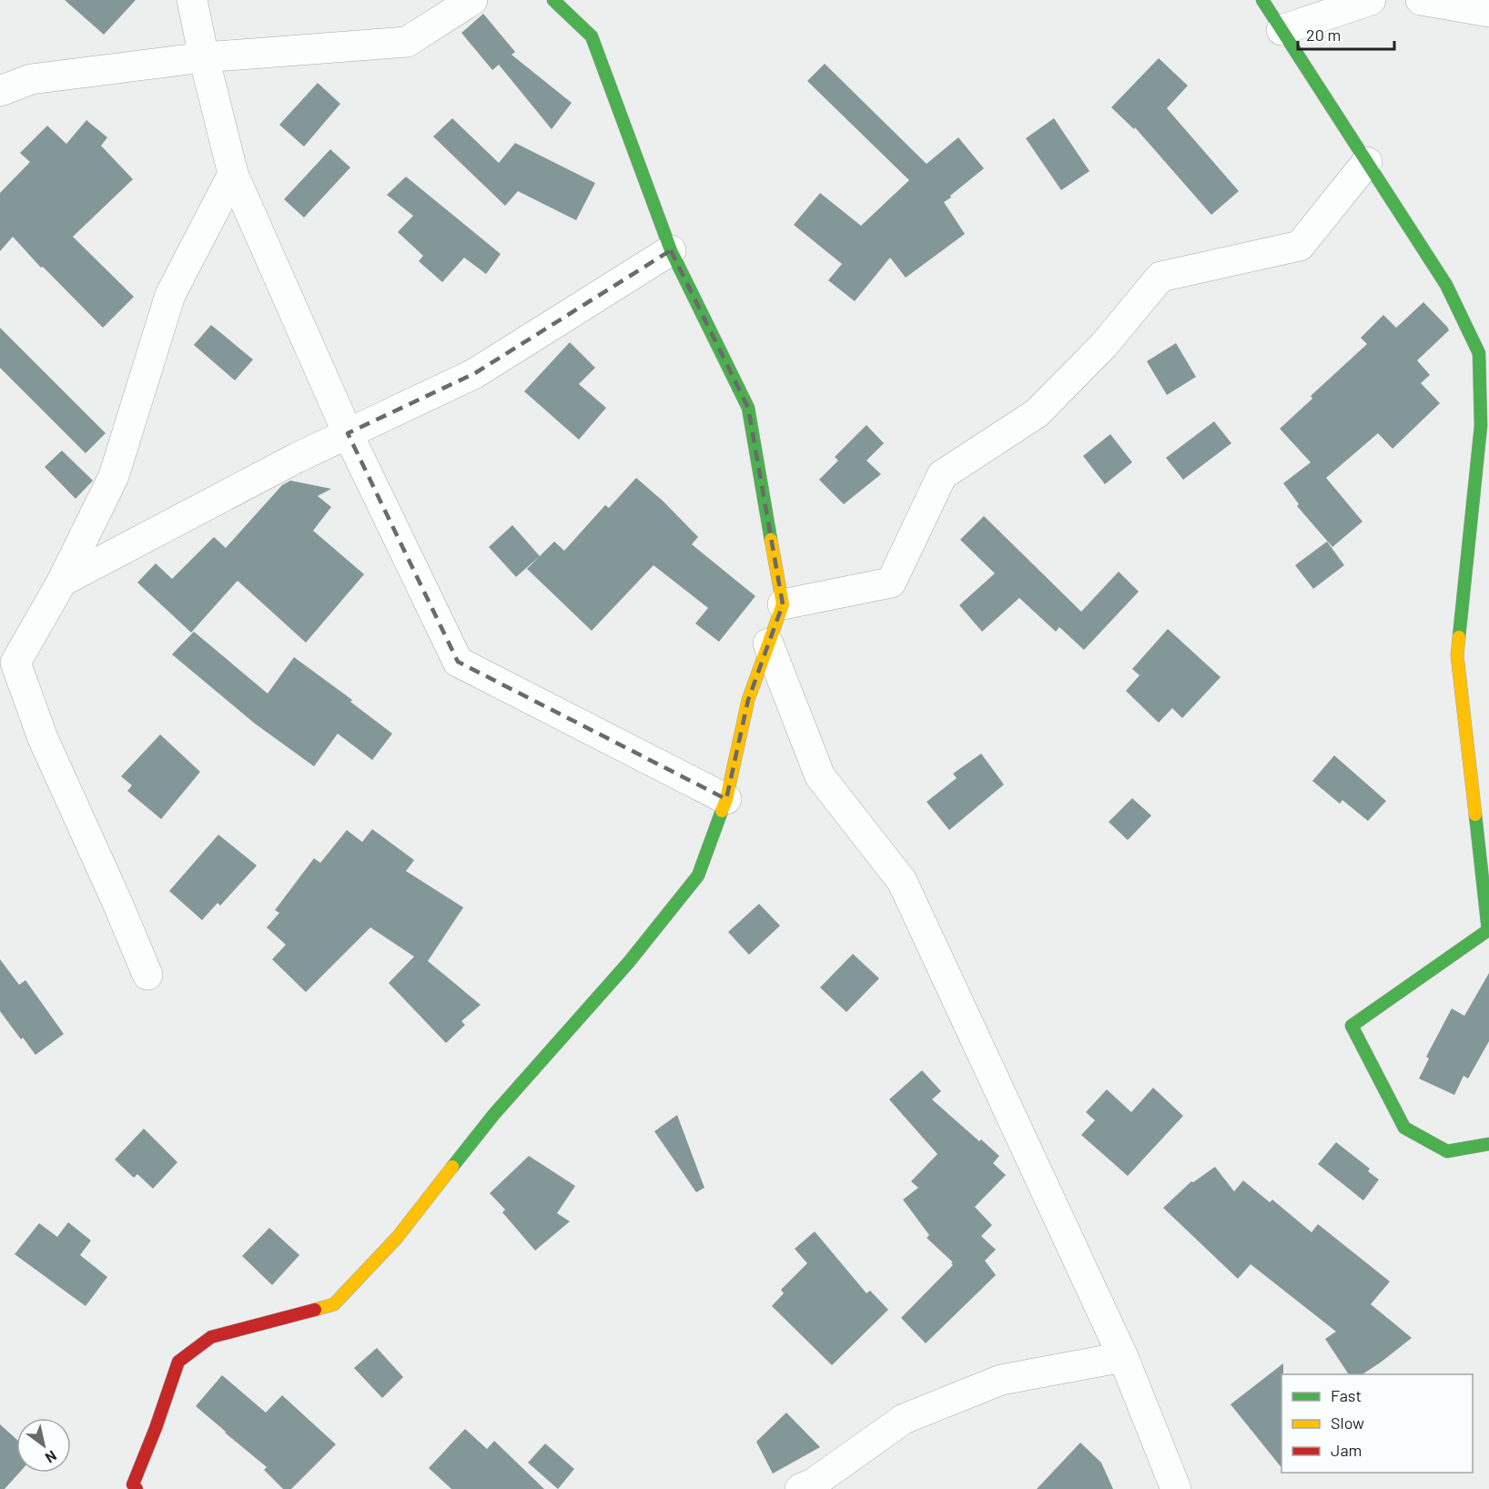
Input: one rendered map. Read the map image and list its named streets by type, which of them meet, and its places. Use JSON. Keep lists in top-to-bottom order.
{
  "legend": ["Fast", "Slow", "Jam"],
  "scale_bar": "20 m",
  "north": "bottom right"
}
